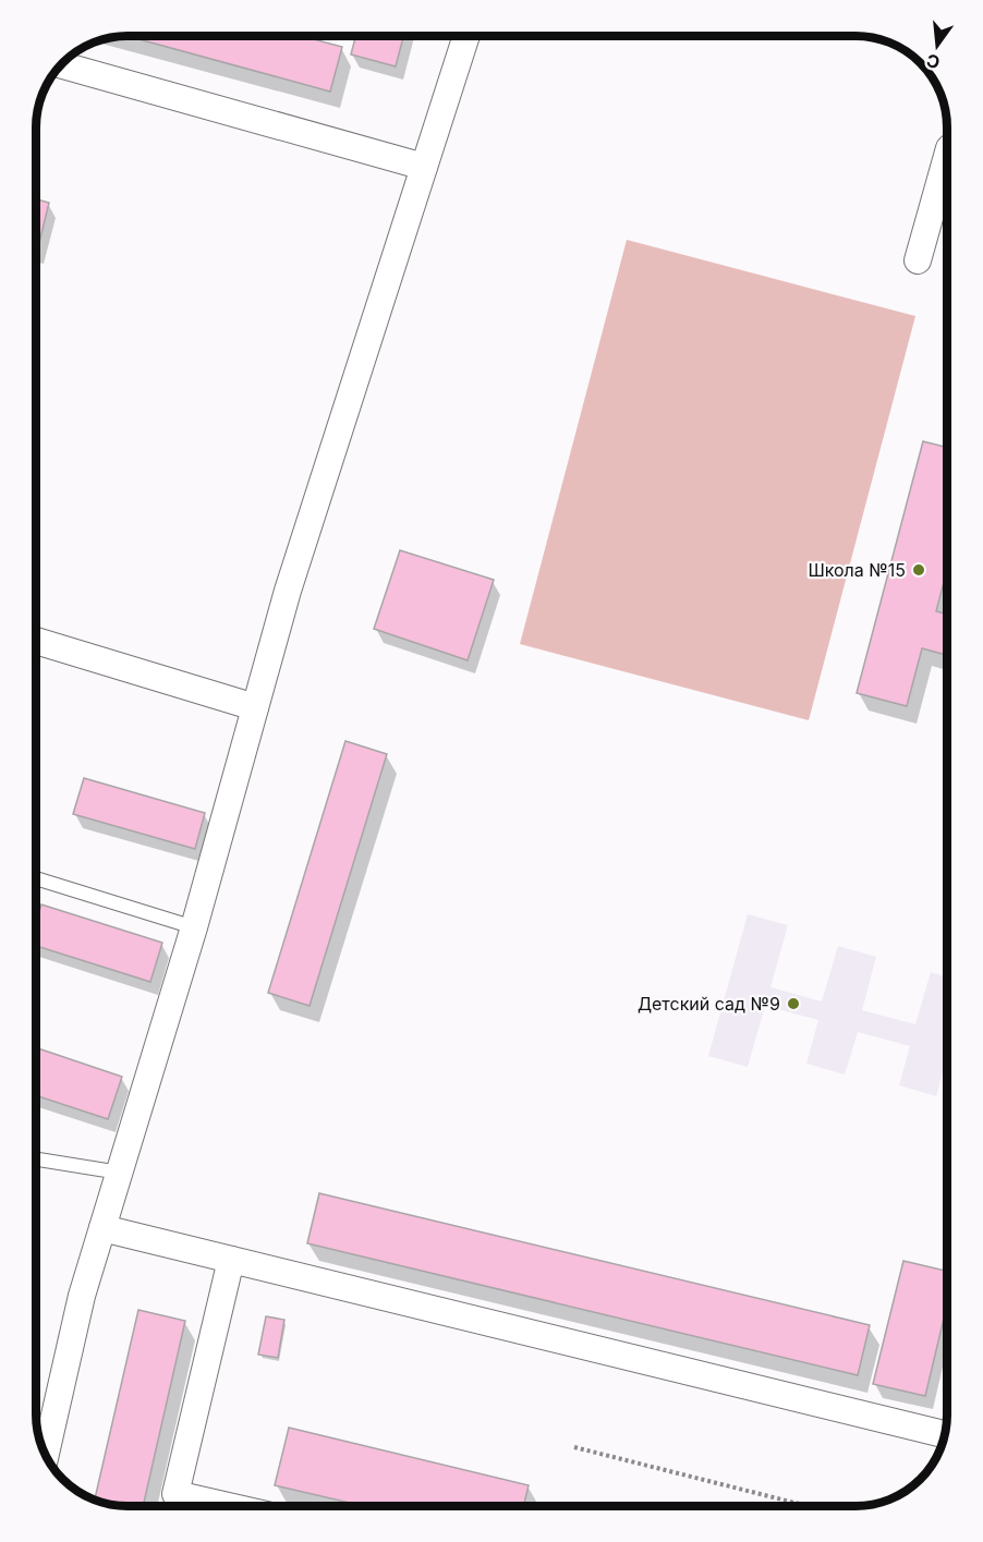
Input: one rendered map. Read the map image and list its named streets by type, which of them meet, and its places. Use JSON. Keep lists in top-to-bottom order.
{
  "places": ["Школа №15", "Детский сад №9"],
  "north": "bottom"
}
